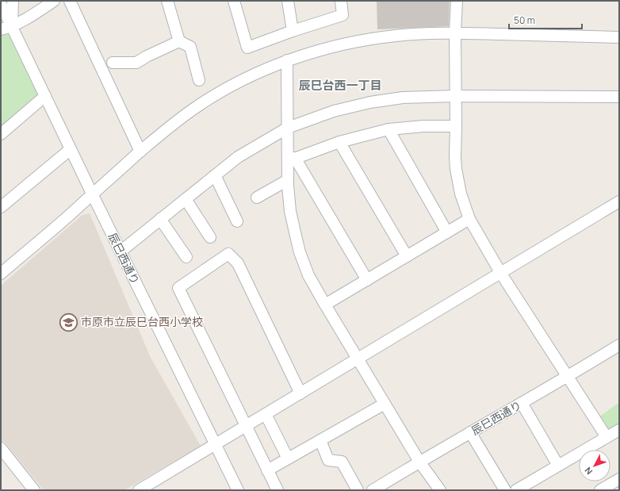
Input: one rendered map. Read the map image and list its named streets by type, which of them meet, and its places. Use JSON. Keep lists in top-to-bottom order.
{
  "streets": {
    "street": ["辰巳西通り"]
  },
  "districts": ["辰巳台西一丁目"],
  "places": {
    "school or university": ["市原市立辰巳台西小学校"]
  },
  "scale_bar": "50 m",
  "north": "bottom left"
}
